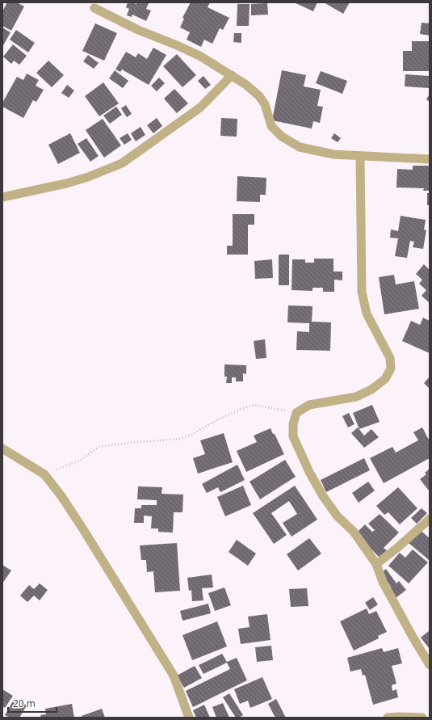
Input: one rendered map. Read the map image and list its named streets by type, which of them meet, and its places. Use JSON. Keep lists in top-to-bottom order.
{
  "scale_bar": "20 m"
}
